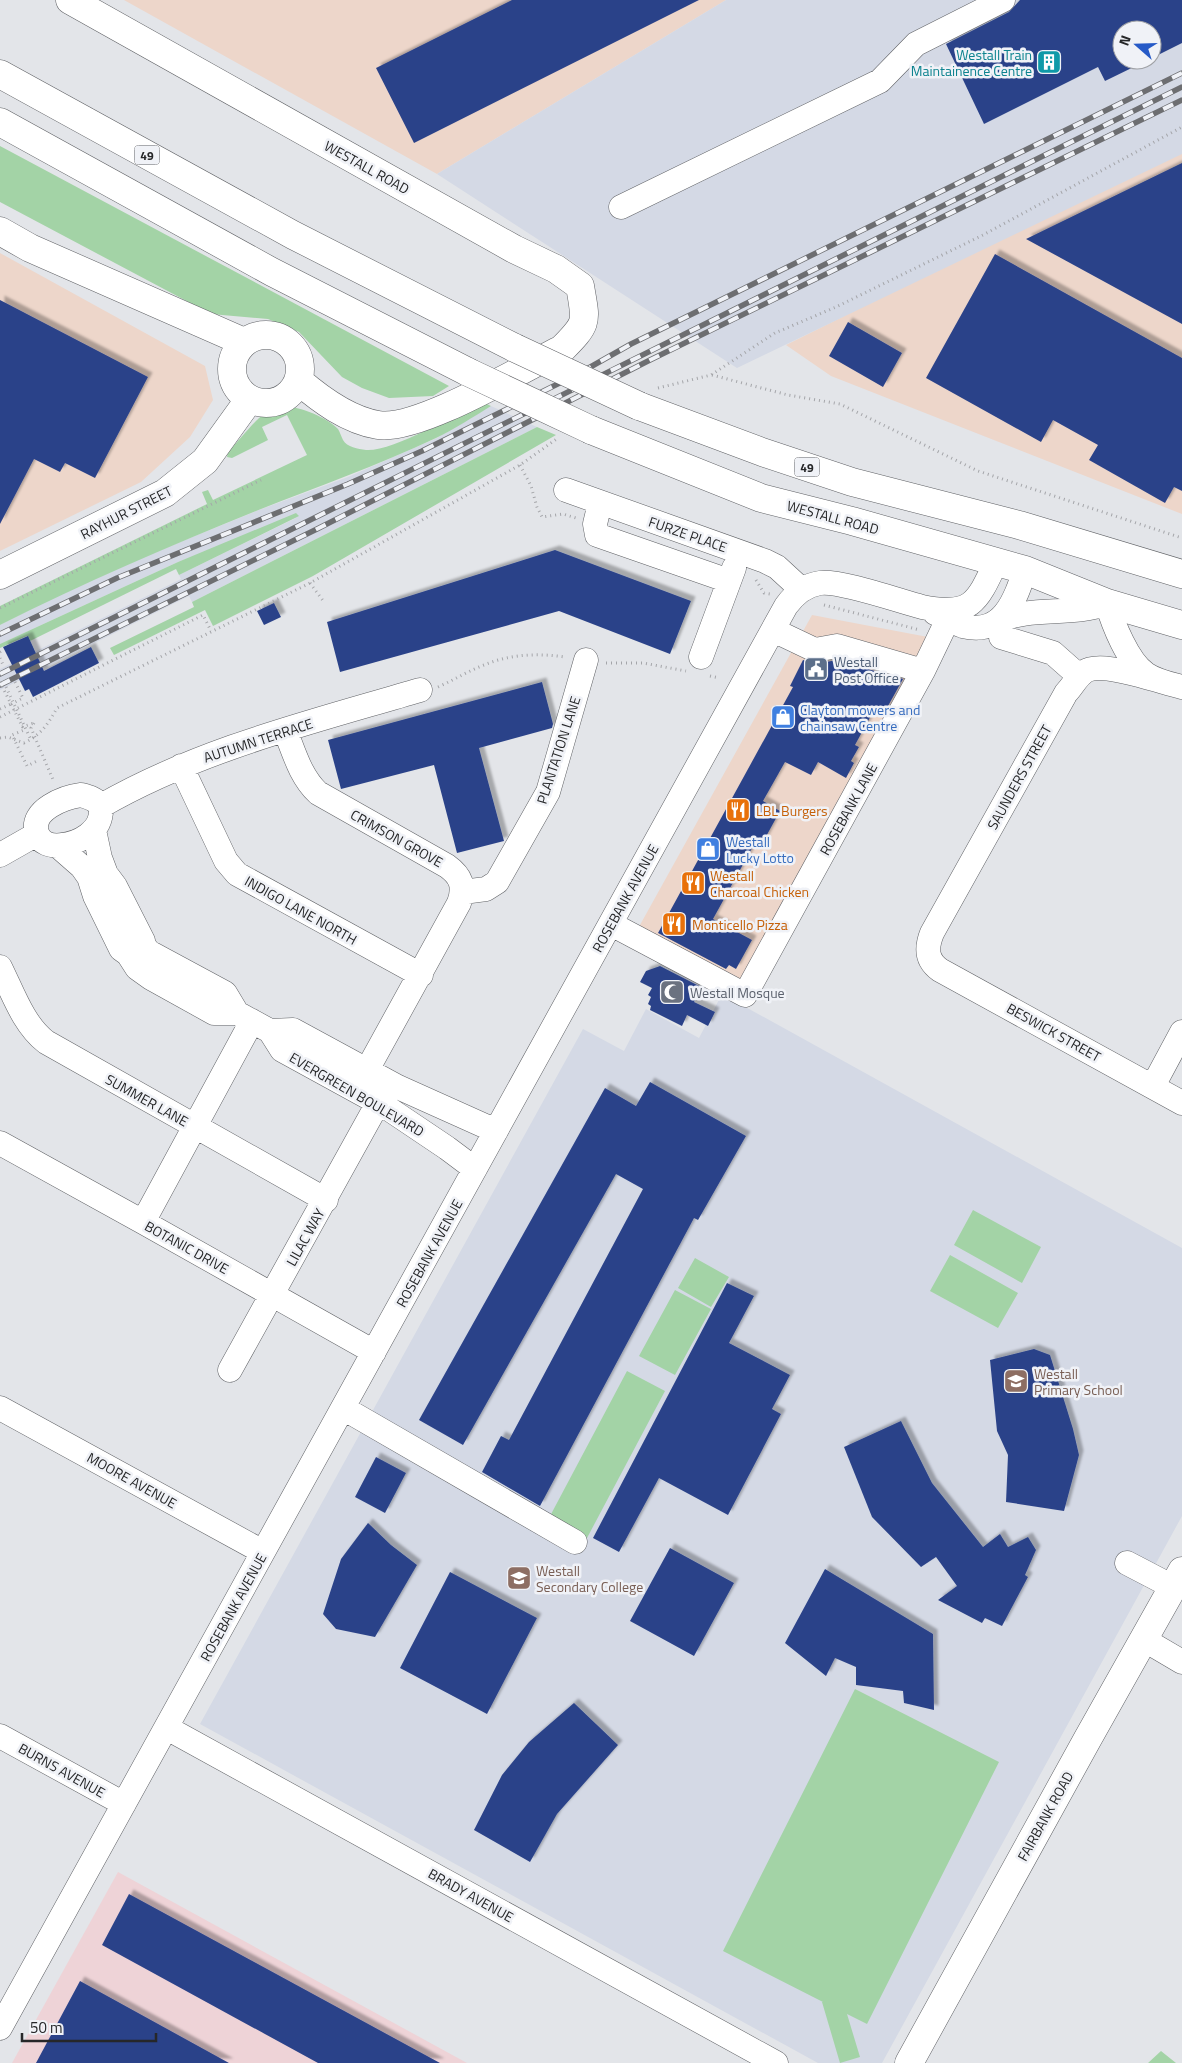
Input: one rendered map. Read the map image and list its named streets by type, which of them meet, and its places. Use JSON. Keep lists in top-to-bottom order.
{
  "streets": {
    "main road": [
      "49",
      "WESTALL ROAD",
      "RAYHUR STREET",
      "FAIRBANK ROAD"
    ],
    "street": [
      "FURZE PLACE",
      "AUTUMN TERRACE",
      "PLANTATION LANE",
      "SAUNDERS STREET",
      "ROSEBANK LANE",
      "CRIMSON GROVE",
      "ROSEBANK AVENUE",
      "INDIGO LANE NORTH",
      "BESWICK STREET",
      "EVERGREEN BOULEVARD",
      "SUMMER LANE",
      "LILAC WAY",
      "BOTANIC DRIVE",
      "MOORE AVENUE",
      "BURNS AVENUE",
      "BRADY AVENUE"
    ]
  },
  "crossings": [
    ["WESTALL ROAD", "RAYHUR STREET"],
    ["FURZE PLACE", "ROSEBANK AVENUE"],
    ["AUTUMN TERRACE", "CRIMSON GROVE"],
    ["AUTUMN TERRACE", "INDIGO LANE NORTH"],
    ["AUTUMN TERRACE", "EVERGREEN BOULEVARD"],
    ["PLANTATION LANE", "CRIMSON GROVE"],
    ["SAUNDERS STREET", "BESWICK STREET"],
    ["ROSEBANK LANE", "ROSEBANK AVENUE"],
    ["ROSEBANK AVENUE", "EVERGREEN BOULEVARD"],
    ["ROSEBANK AVENUE", "BOTANIC DRIVE"],
    ["ROSEBANK AVENUE", "MOORE AVENUE"],
    ["ROSEBANK AVENUE", "BURNS AVENUE"],
    ["ROSEBANK AVENUE", "BRADY AVENUE"],
    ["EVERGREEN BOULEVARD", "LILAC WAY"],
    ["SUMMER LANE", "LILAC WAY"],
    ["LILAC WAY", "BOTANIC DRIVE"]
  ],
  "places": {
    "building": ["Westall Train Maintainence Centre"],
    "public building": ["Westall Post Office"],
    "shop": ["Clayton mowers and chainsaw Centre", "Westall Lucky Lotto"],
    "restaurant": ["LBL Burgers", "Westall Charcoal Chicken", "Monticello Pizza"],
    "mosque": ["Westall Mosque"],
    "school or university": ["Westall Primary School", "Westall Secondary College"]
  },
  "scale_bar": "50 m",
  "north": "left"
}
